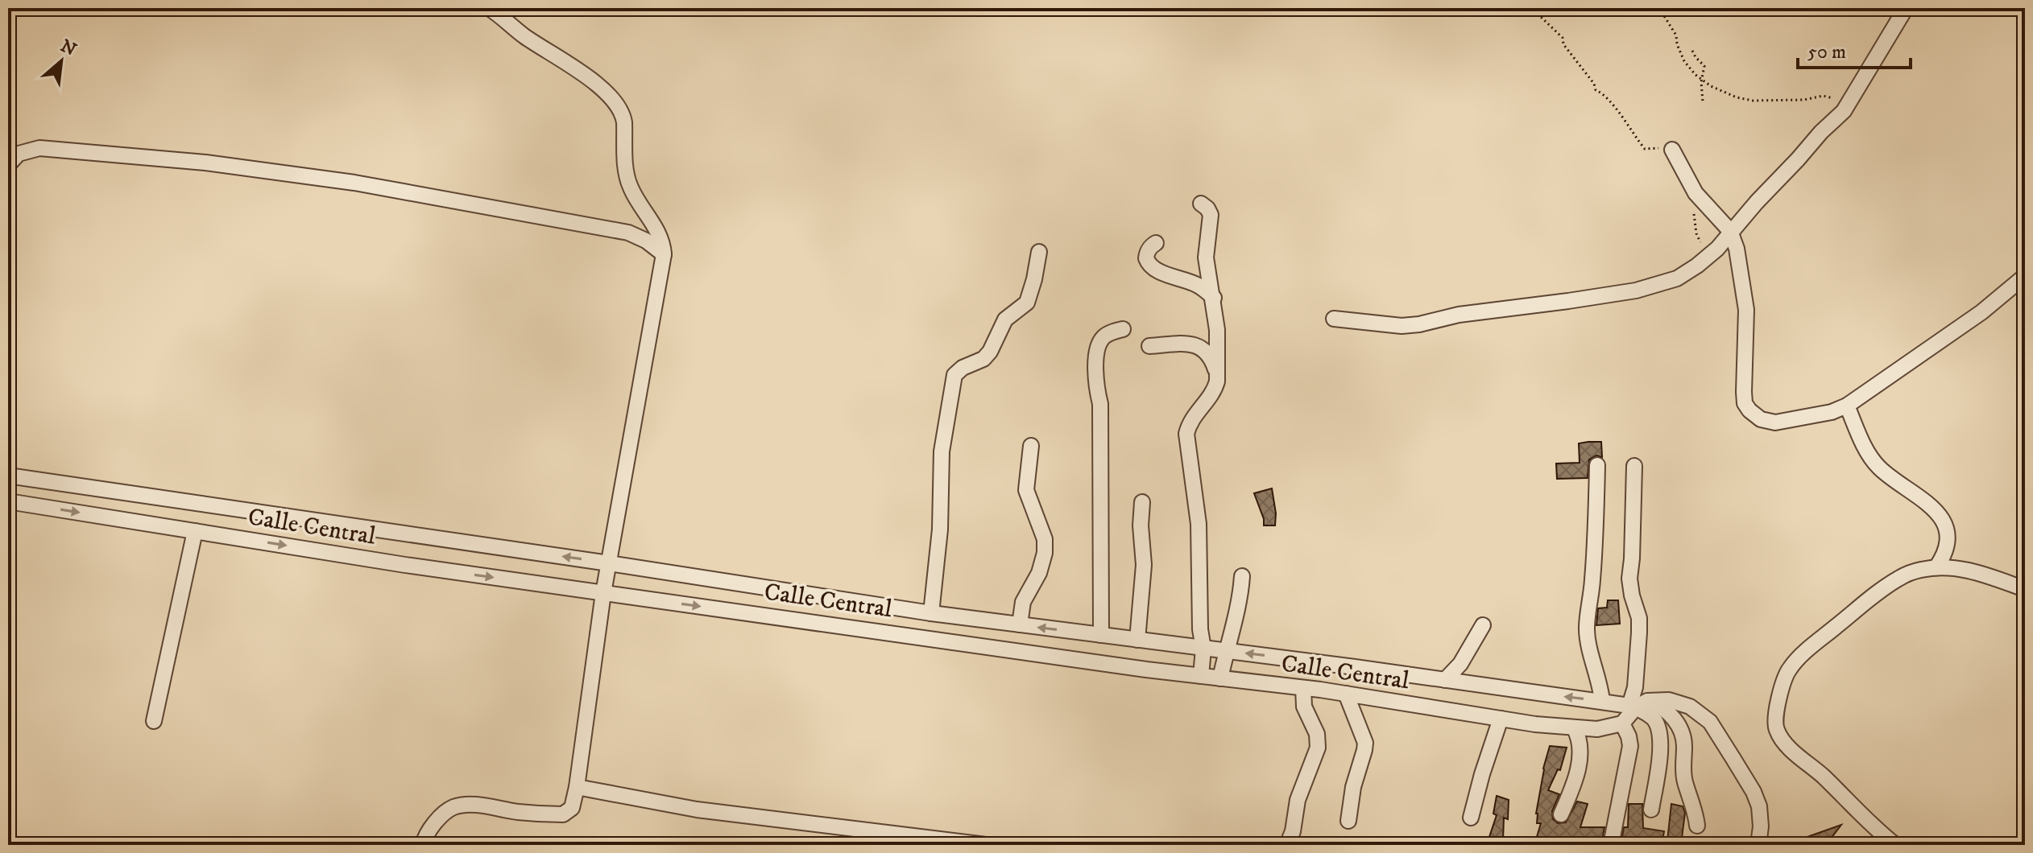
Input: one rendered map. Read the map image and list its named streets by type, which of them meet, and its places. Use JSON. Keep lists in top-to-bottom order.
{
  "streets": {
    "street": ["Calle Central"]
  },
  "scale_bar": "50 m",
  "north": "top right"
}
